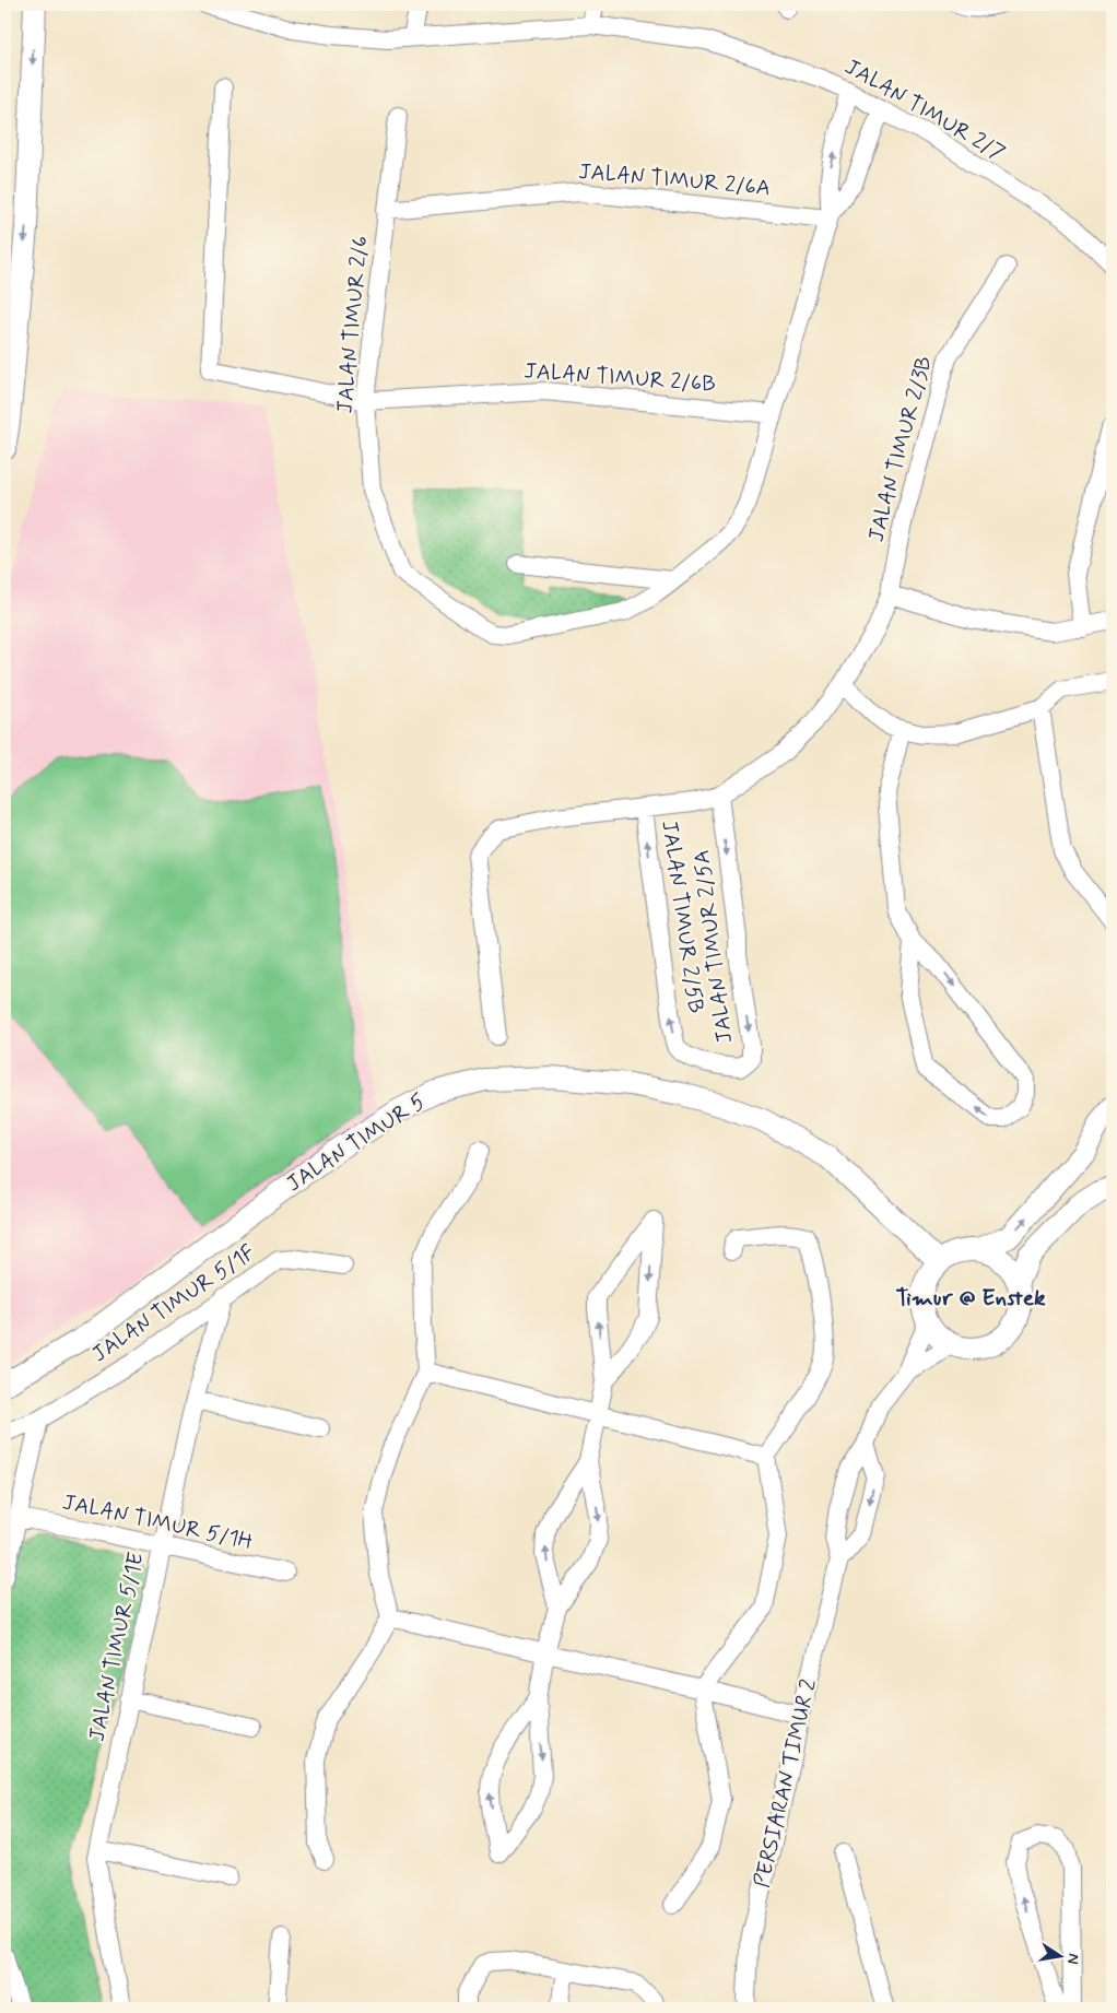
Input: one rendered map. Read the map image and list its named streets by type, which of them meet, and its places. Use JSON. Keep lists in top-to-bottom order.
{
  "streets": {
    "street": [
      "JALAN TIMUR 2/7",
      "JALAN TIMUR 2/6A",
      "JALAN TIMUR 2/6",
      "JALAN TIMUR 2/6B",
      "JALAN TIMUR 2/3B",
      "JALAN TIMUR 2/5B",
      "JALAN TIMUR 2/5A",
      "JALAN TIMUR 5",
      "JALAN TIMUR 5/1F",
      "JALAN TIMUR 5/1H",
      "JALAN TIMUR 5/1E",
      "PERSIARAN TIMUR 2"
    ]
  },
  "crossings": [
    ["JALAN TIMUR 2/6A", "JALAN TIMUR 2/6"],
    ["JALAN TIMUR 2/6", "JALAN TIMUR 2/6B"],
    ["JALAN TIMUR 2/3B", "JALAN TIMUR 2/5B"],
    ["JALAN TIMUR 2/3B", "JALAN TIMUR 2/5A"],
    ["JALAN TIMUR 2/5B", "JALAN TIMUR 2/5A"],
    ["JALAN TIMUR 5", "PERSIARAN TIMUR 2"],
    ["JALAN TIMUR 5/1F", "JALAN TIMUR 5/1E"],
    ["JALAN TIMUR 5/1H", "JALAN TIMUR 5/1E"]
  ],
  "one_way": ["JALAN TIMUR 2/5B", "JALAN TIMUR 2/5A"],
  "districts": ["Timur @ Enstek"],
  "north": "right"
}
